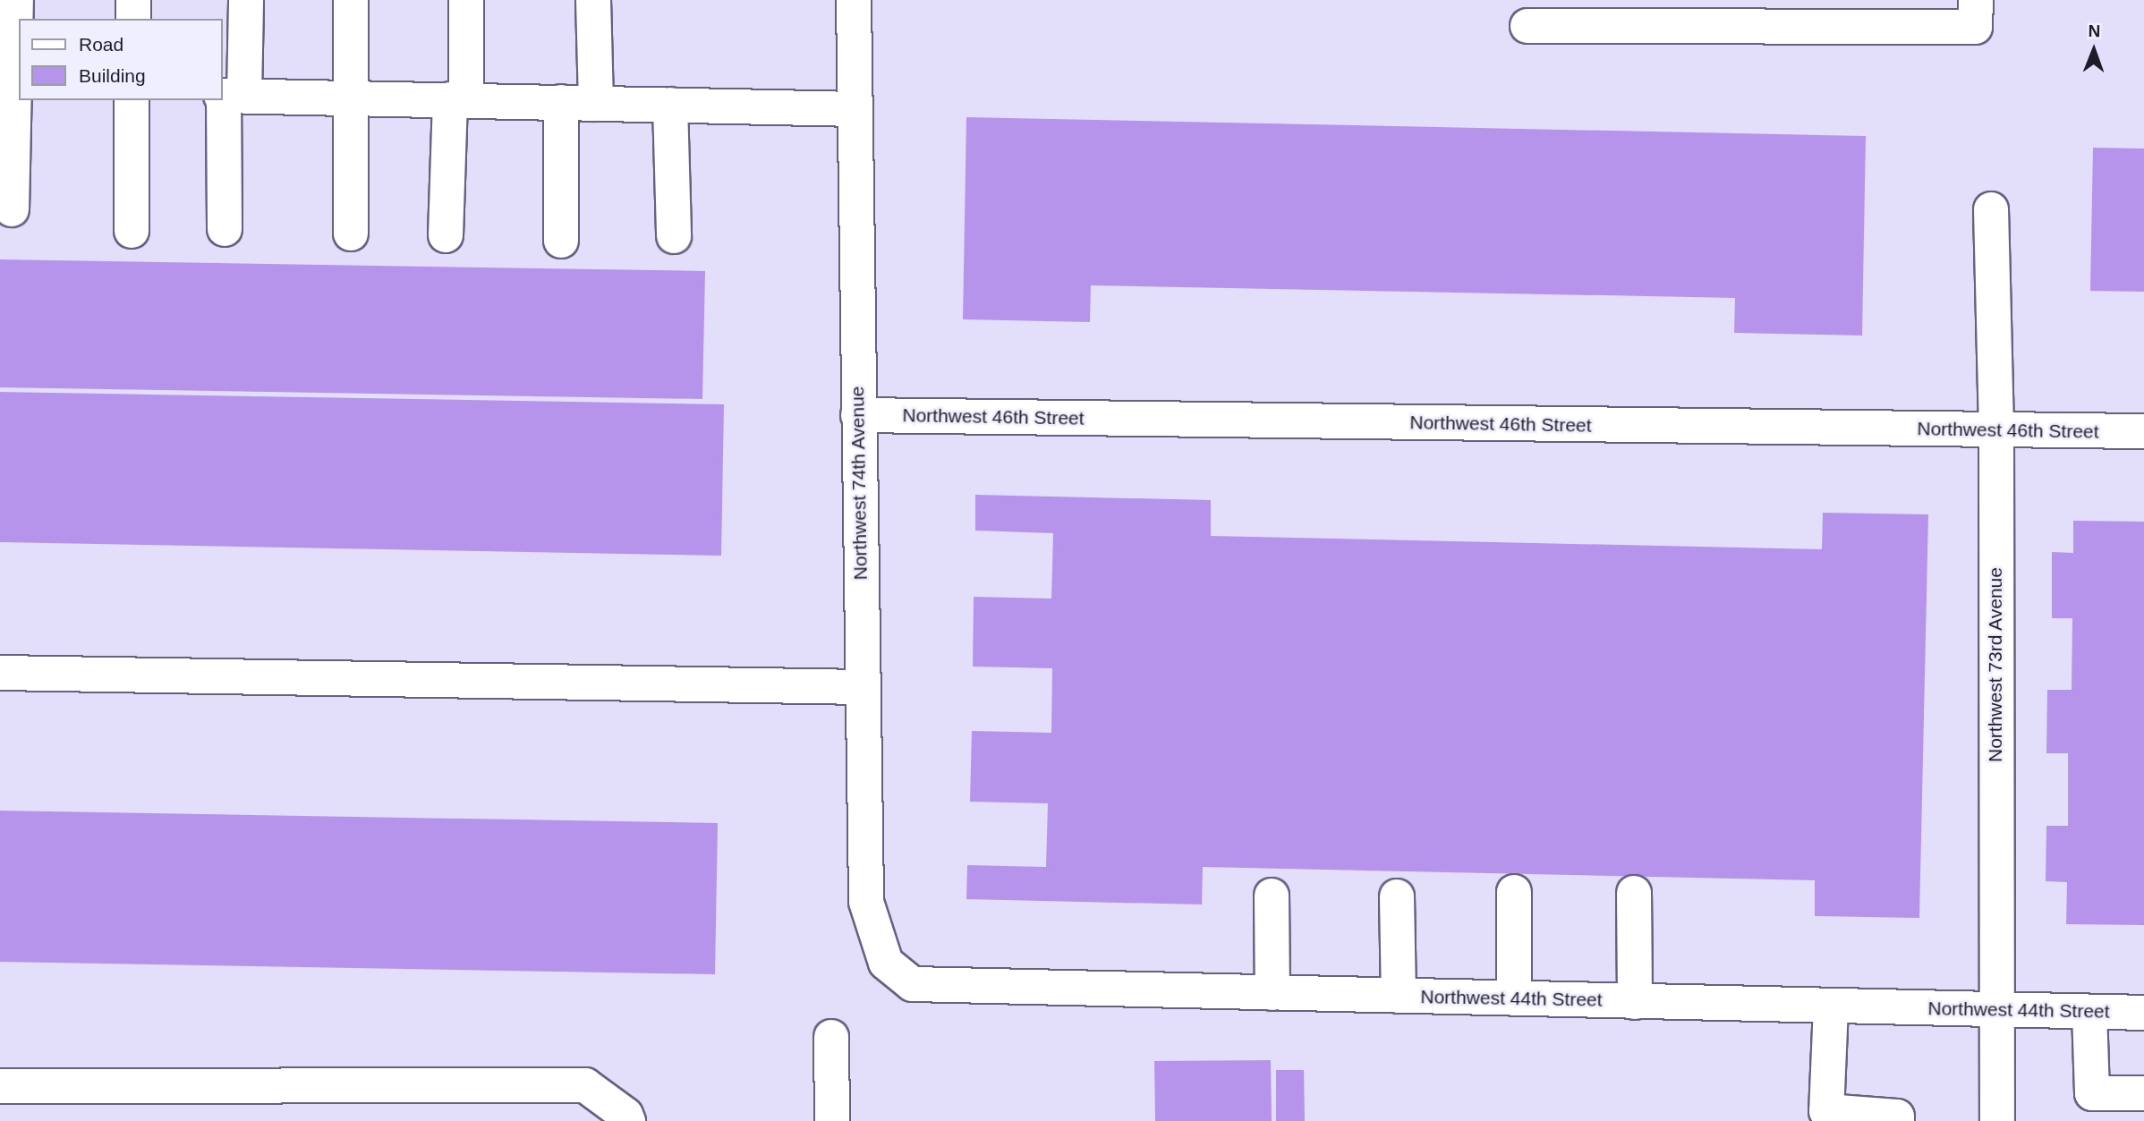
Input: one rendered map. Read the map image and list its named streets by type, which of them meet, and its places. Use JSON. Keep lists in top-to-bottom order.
{
  "streets": {
    "street": [
      "Northwest 46th Street",
      "Northwest 74th Avenue",
      "Northwest 73rd Avenue",
      "Northwest 44th Street"
    ]
  },
  "crossings": [
    ["Northwest 46th Street", "Northwest 74th Avenue"],
    ["Northwest 46th Street", "Northwest 73rd Avenue"],
    ["Northwest 74th Avenue", "Northwest 44th Street"],
    ["Northwest 73rd Avenue", "Northwest 44th Street"]
  ],
  "legend": ["Road", "Building"],
  "north": "top"
}
